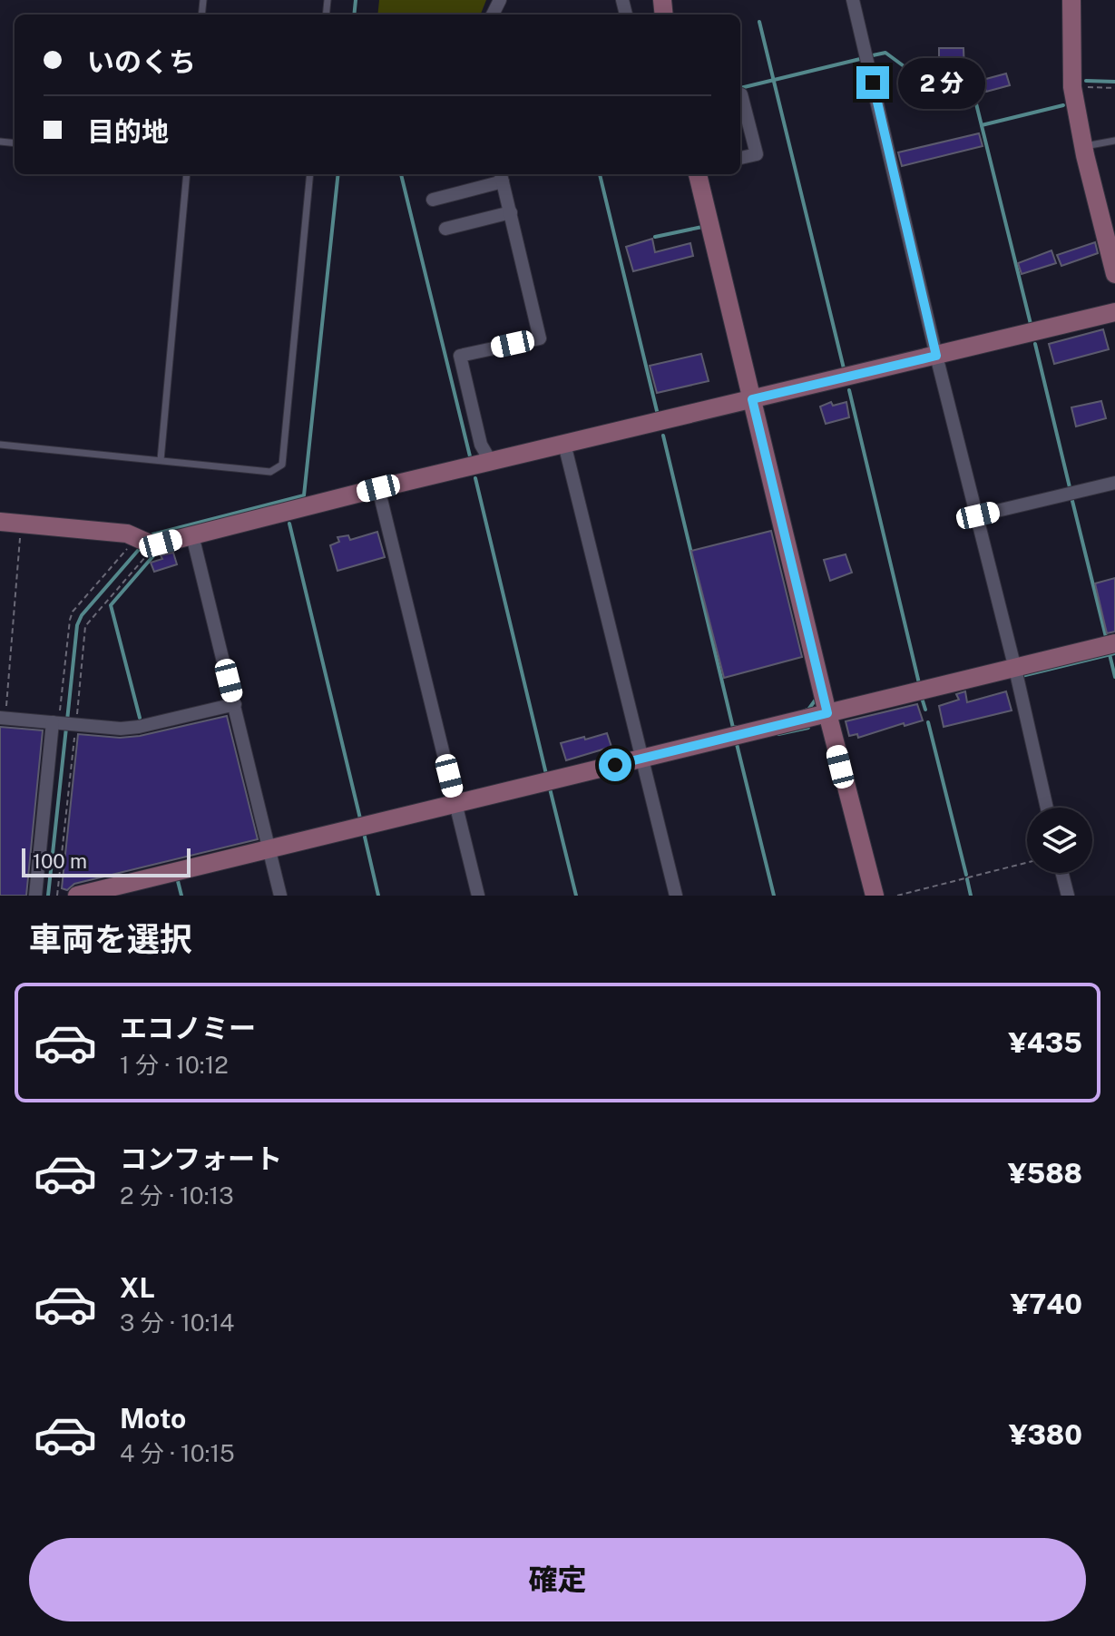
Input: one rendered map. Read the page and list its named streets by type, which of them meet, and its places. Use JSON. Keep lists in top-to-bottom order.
{
  "scale_bar": "100 m",
  "page": {
    "banner": ["いのくち", "目的地"],
    "bubble": "2 分",
    "scale": "100 m",
    "heading": "車両を選択",
    "list": [
      {
        "name": "エコノミー",
        "note": "1 分 · 10:12",
        "value": "¥435"
      },
      {
        "name": "コンフォート",
        "note": "2 分 · 10:13",
        "value": "¥588"
      },
      {
        "name": "XL",
        "note": "3 分 · 10:14",
        "value": "¥740"
      },
      {
        "name": "Moto",
        "note": "4 分 · 10:15",
        "value": "¥380"
      }
    ],
    "buttons": "確定"
  }
}
